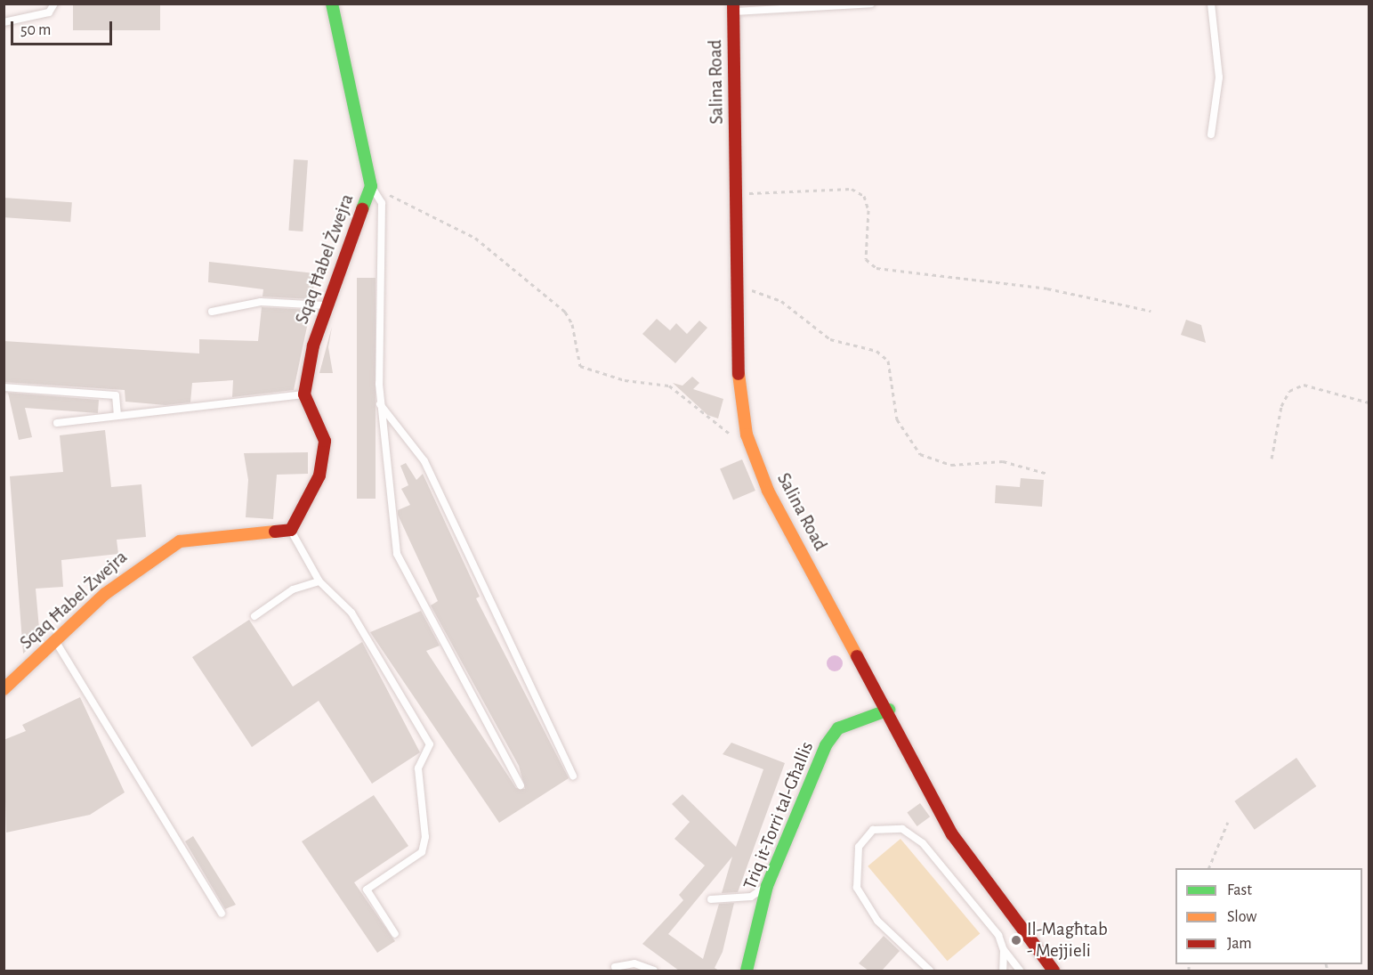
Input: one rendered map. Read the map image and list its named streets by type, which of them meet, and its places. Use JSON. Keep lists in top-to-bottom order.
{
  "streets": {
    "street": ["Salina Road", "Sqaq Ħabel Żwejra", "Triq it-Torri tal-Għallis"]
  },
  "crossings": [
    ["Salina Road", "Triq it-Torri tal-Għallis"]
  ],
  "places": ["Il-Magħtab - Mejjieli"],
  "legend": ["Fast", "Slow", "Jam"],
  "scale_bar": "50 m"
}
